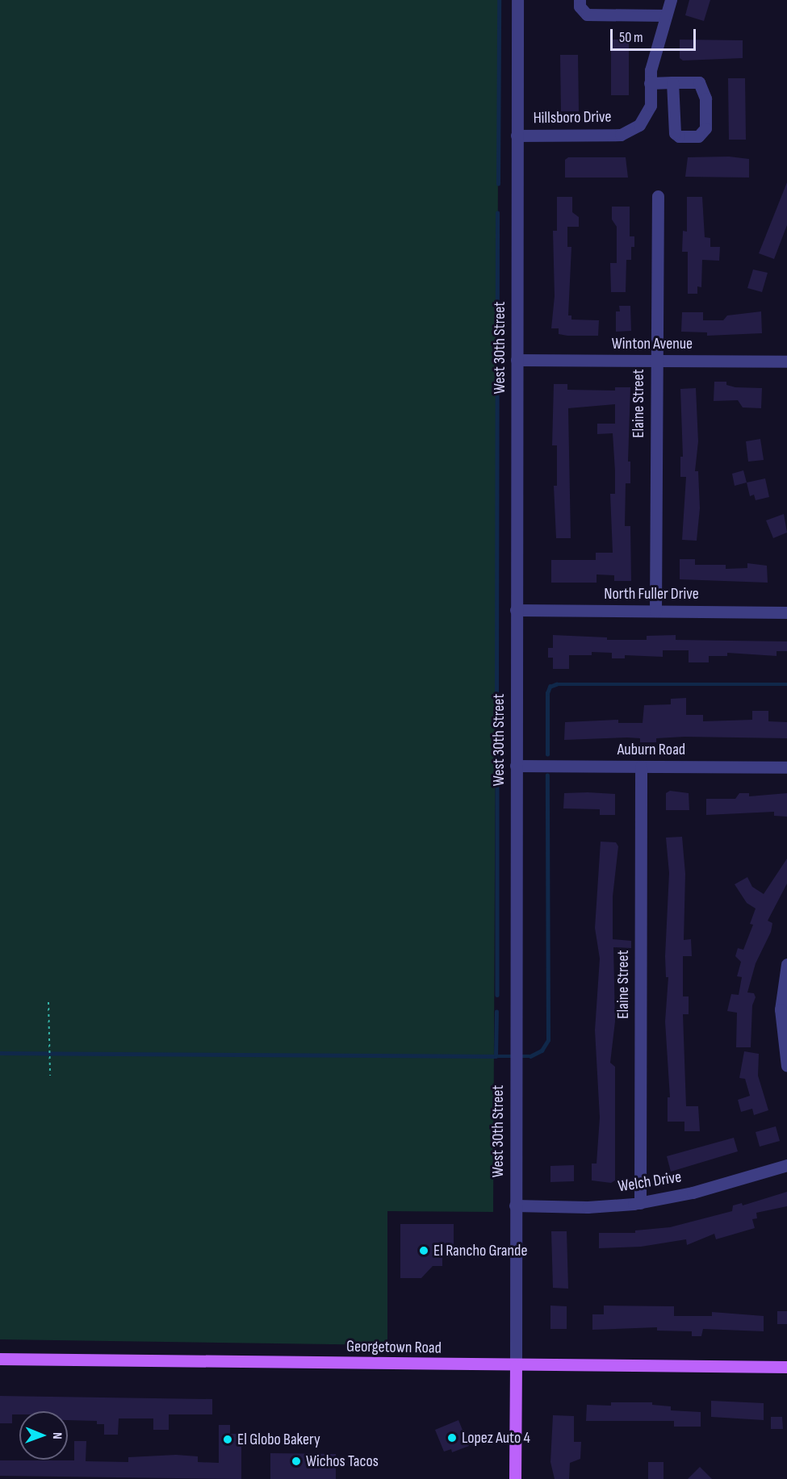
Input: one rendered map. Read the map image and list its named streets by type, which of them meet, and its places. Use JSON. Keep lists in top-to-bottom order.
{
  "streets": {
    "main road": ["West 30th Street", "Georgetown Road"],
    "street": [
      "Hillsboro Drive",
      "Winton Avenue",
      "Elaine Street",
      "North Fuller Drive",
      "Auburn Road",
      "Welch Drive"
    ]
  },
  "crossings": [
    ["Hillsboro Drive", "West 30th Street"],
    ["Winton Avenue", "West 30th Street"],
    ["Winton Avenue", "Elaine Street"],
    ["West 30th Street", "North Fuller Drive"],
    ["West 30th Street", "Auburn Road"],
    ["West 30th Street", "Welch Drive"],
    ["West 30th Street", "Georgetown Road"],
    ["Elaine Street", "North Fuller Drive"],
    ["Elaine Street", "Auburn Road"],
    ["Elaine Street", "Welch Drive"]
  ],
  "places": [
    "El Rancho Grande",
    "Lopez Auto 4",
    "El Globo Bakery",
    "Wichos Tacos"
  ],
  "scale_bar": "50 m",
  "north": "right"
}
